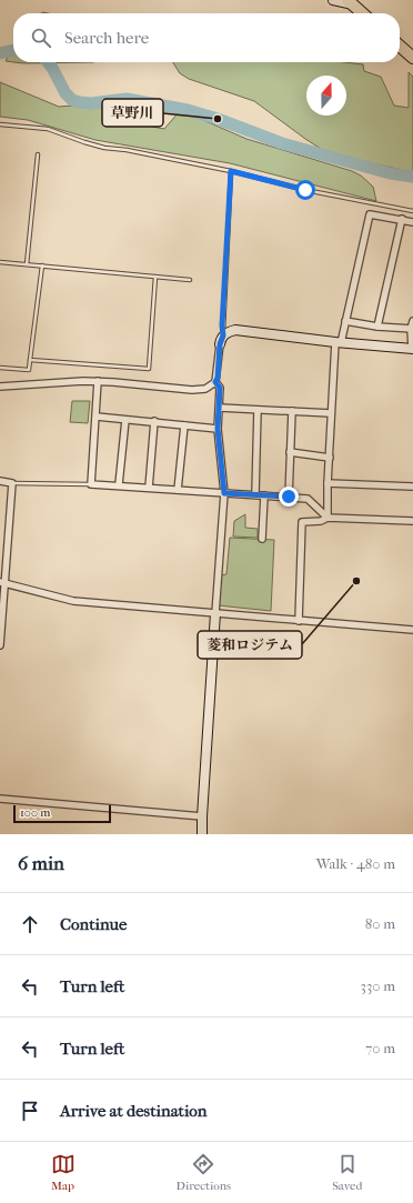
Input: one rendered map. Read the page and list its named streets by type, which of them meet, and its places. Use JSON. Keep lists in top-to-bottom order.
{
  "places": ["草野川", "菱和ロジテム"],
  "scale_bar": "100 m",
  "north": "top",
  "page": {
    "search": "Search here",
    "scale": "100 m",
    "heading": ["6 min", "Walk · 480 m"],
    "list": [
      ["Continue", "80 m"],
      ["Turn left", "330 m"],
      ["Turn left", "70 m"],
      "Arrive at destination"
    ],
    "nav": ["Map", "Directions", "Saved"]
  }
}
